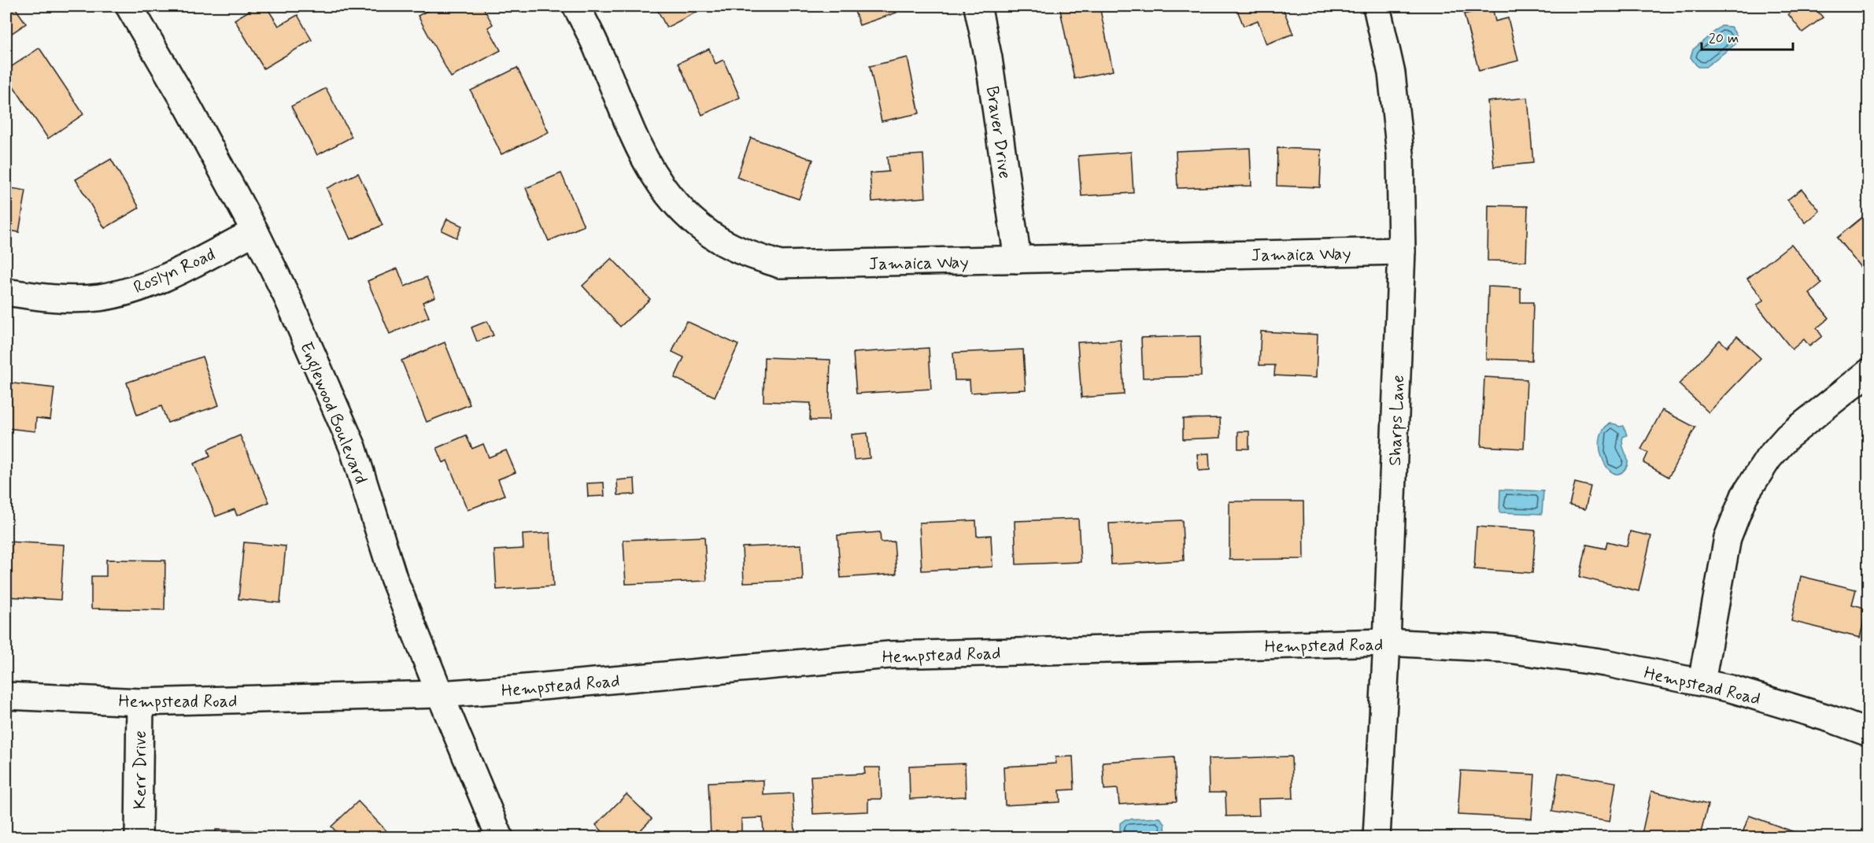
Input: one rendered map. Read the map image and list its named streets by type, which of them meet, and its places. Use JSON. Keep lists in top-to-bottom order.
{
  "streets": {
    "street": [
      "Braver Drive",
      "Jamaica Way",
      "Roslyn Road",
      "Englewood Boulevard",
      "Sharps Lane",
      "Hempstead Road",
      "Kerr Drive"
    ]
  },
  "crossings": [
    ["Braver Drive", "Jamaica Way"],
    ["Jamaica Way", "Sharps Lane"],
    ["Roslyn Road", "Englewood Boulevard"],
    ["Englewood Boulevard", "Hempstead Road"],
    ["Sharps Lane", "Hempstead Road"],
    ["Hempstead Road", "Kerr Drive"]
  ],
  "scale_bar": "20 m"
}
